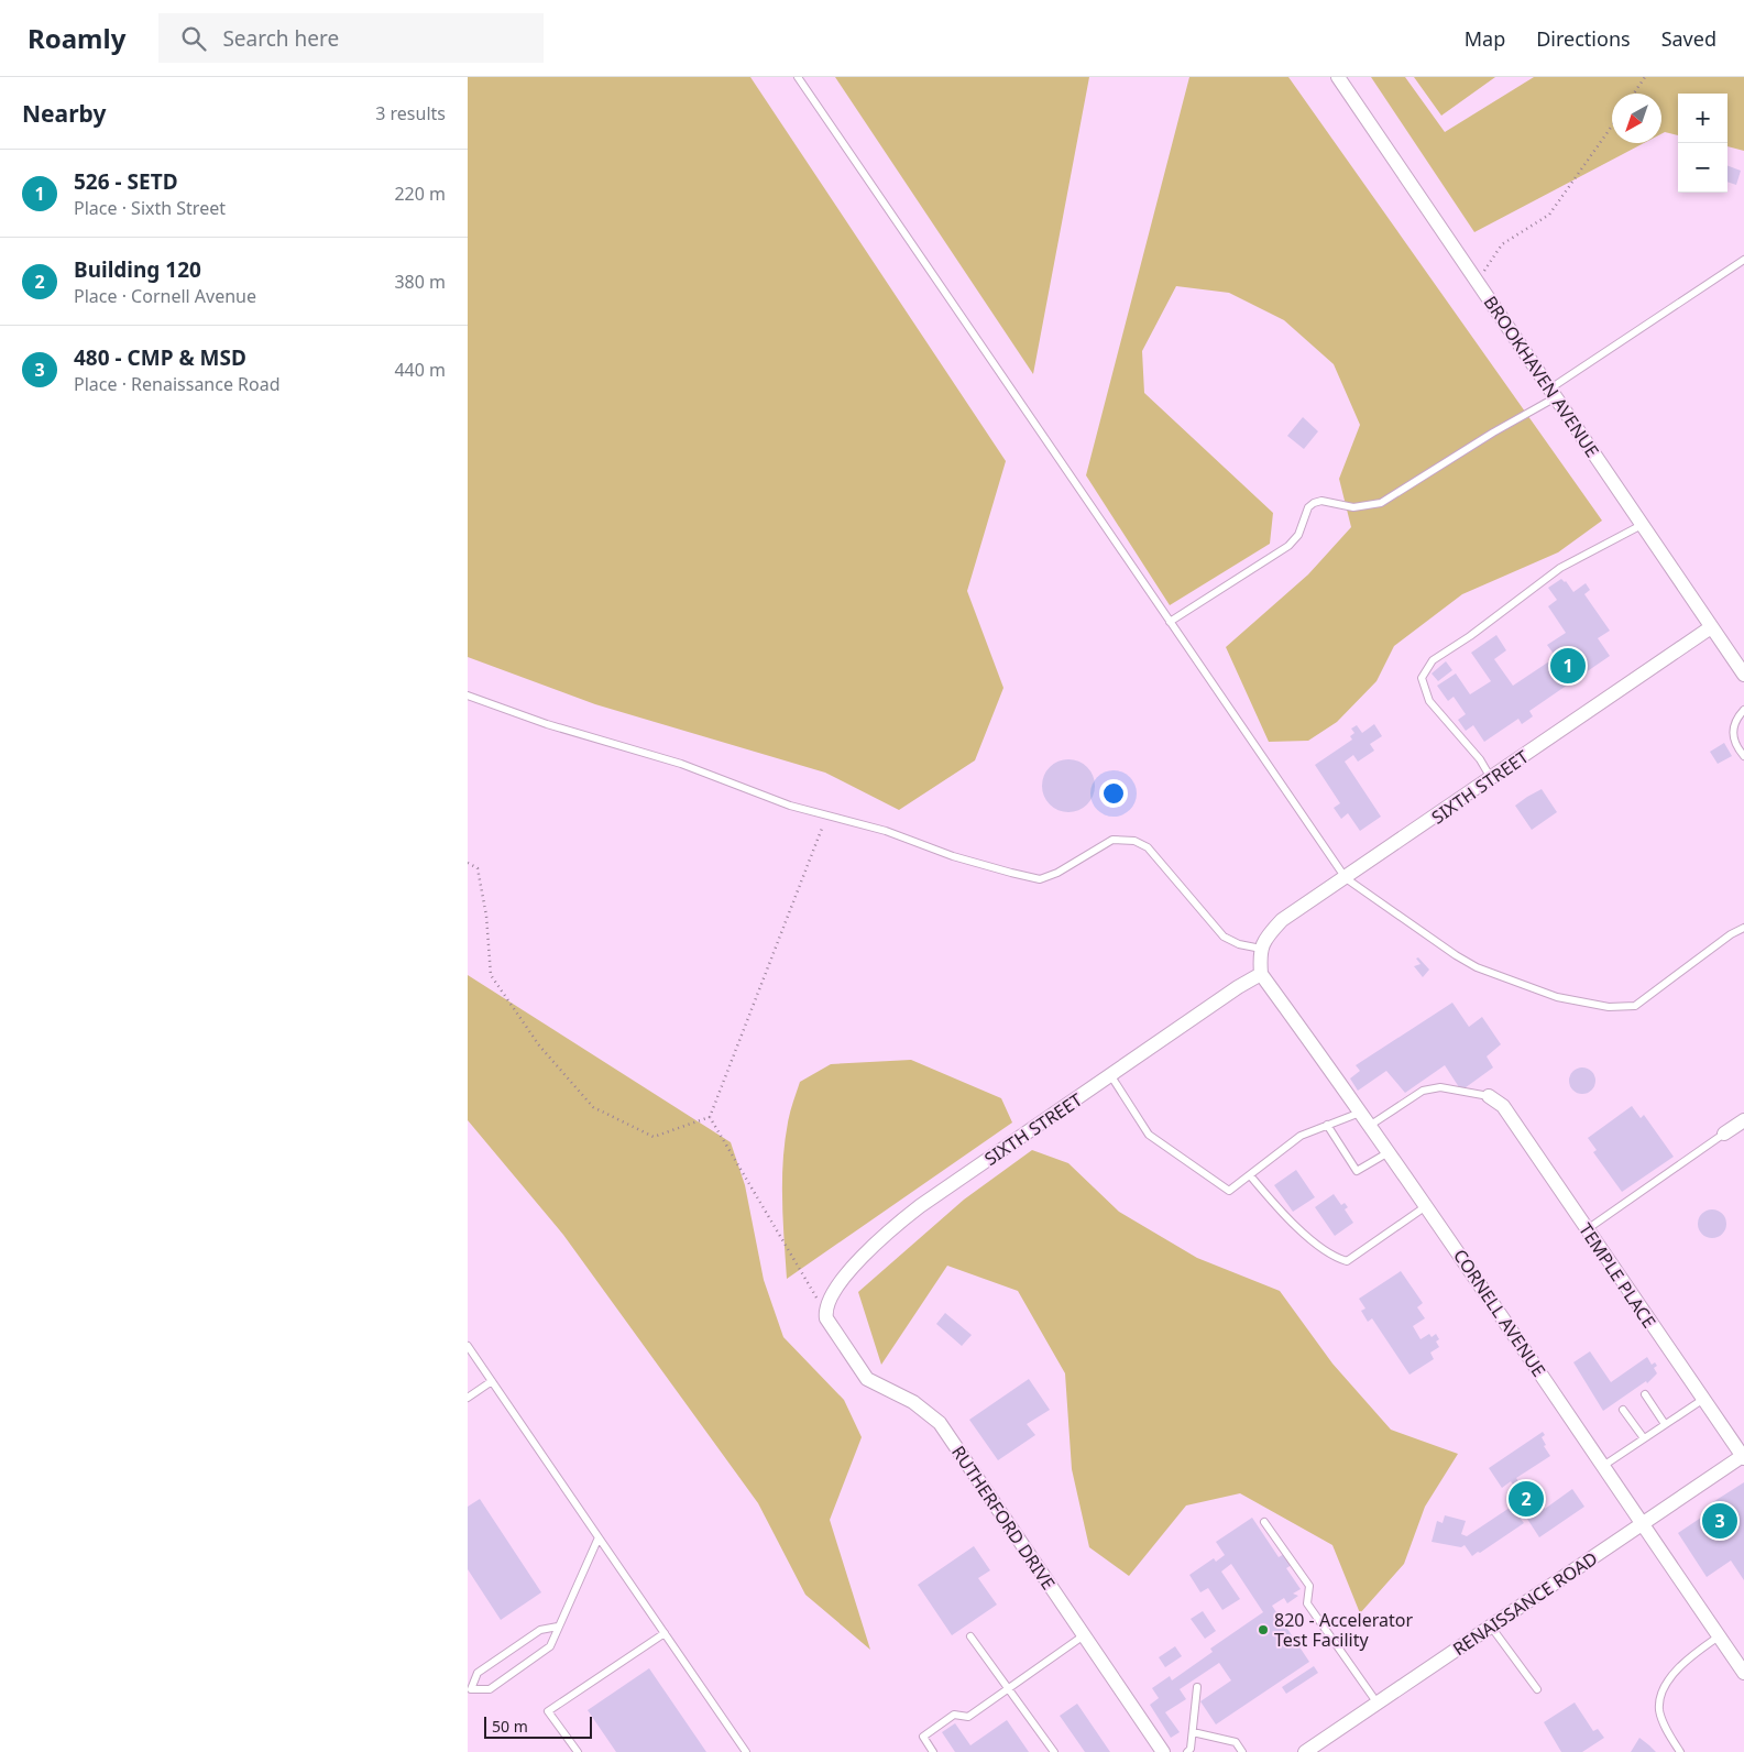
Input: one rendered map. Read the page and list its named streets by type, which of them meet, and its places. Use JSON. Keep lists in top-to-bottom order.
{
  "streets": {
    "street": [
      "BROOKHAVEN AVENUE",
      "SIXTH STREET",
      "TEMPLE PLACE",
      "CORNELL AVENUE",
      "RUTHERFORD DRIVE",
      "RENAISSANCE ROAD"
    ]
  },
  "crossings": [
    ["BROOKHAVEN AVENUE", "SIXTH STREET"],
    ["SIXTH STREET", "CORNELL AVENUE"],
    ["SIXTH STREET", "RUTHERFORD DRIVE"],
    ["TEMPLE PLACE", "RENAISSANCE ROAD"],
    ["CORNELL AVENUE", "RENAISSANCE ROAD"]
  ],
  "places": ["820 - Accelerator Test Facility"],
  "scale_bar": "50 m",
  "north": "bottom left",
  "page": {
    "header": "Roamly",
    "search": "Search here",
    "nav": ["Map", "Directions", "Saved"],
    "heading": ["Nearby", "3 results"],
    "map_buttons": ["+", "−"],
    "list": [
      {
        "mark": "1",
        "name": "526 - SETD",
        "note": "Place · Sixth Street",
        "value": "220 m"
      },
      {
        "mark": "2",
        "name": "Building 120",
        "note": "Place · Cornell Avenue",
        "value": "380 m"
      },
      {
        "mark": "3",
        "name": "480 - CMP & MSD",
        "note": "Place · Renaissance Road",
        "value": "440 m"
      }
    ],
    "pins": ["1", "2", "3"],
    "scale": "50 m"
  }
}
